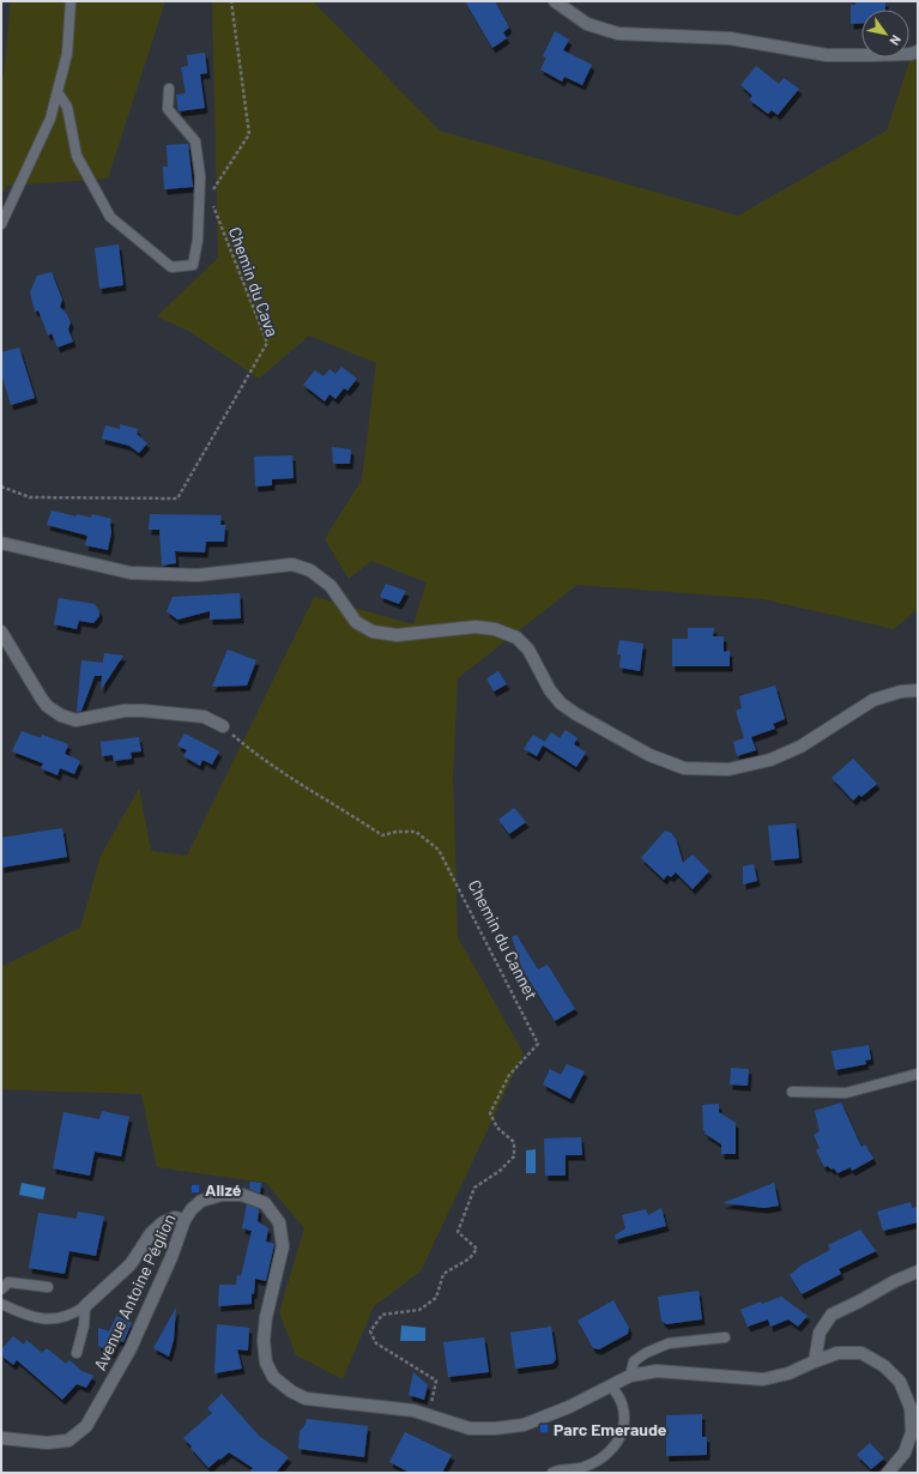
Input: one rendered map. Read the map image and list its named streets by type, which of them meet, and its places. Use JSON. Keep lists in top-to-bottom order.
{
  "streets": {
    "street": ["Avenue Antoine Péglion"],
    "path": ["Chemin du Cava", "Chemin du Cannet"]
  },
  "crossings": [
    ["Chemin du Cannet", "Avenue Antoine Péglion"]
  ],
  "places": {
    "transit": ["Alizé", "Parc Emeraude"]
  },
  "north": "bottom right"
}
